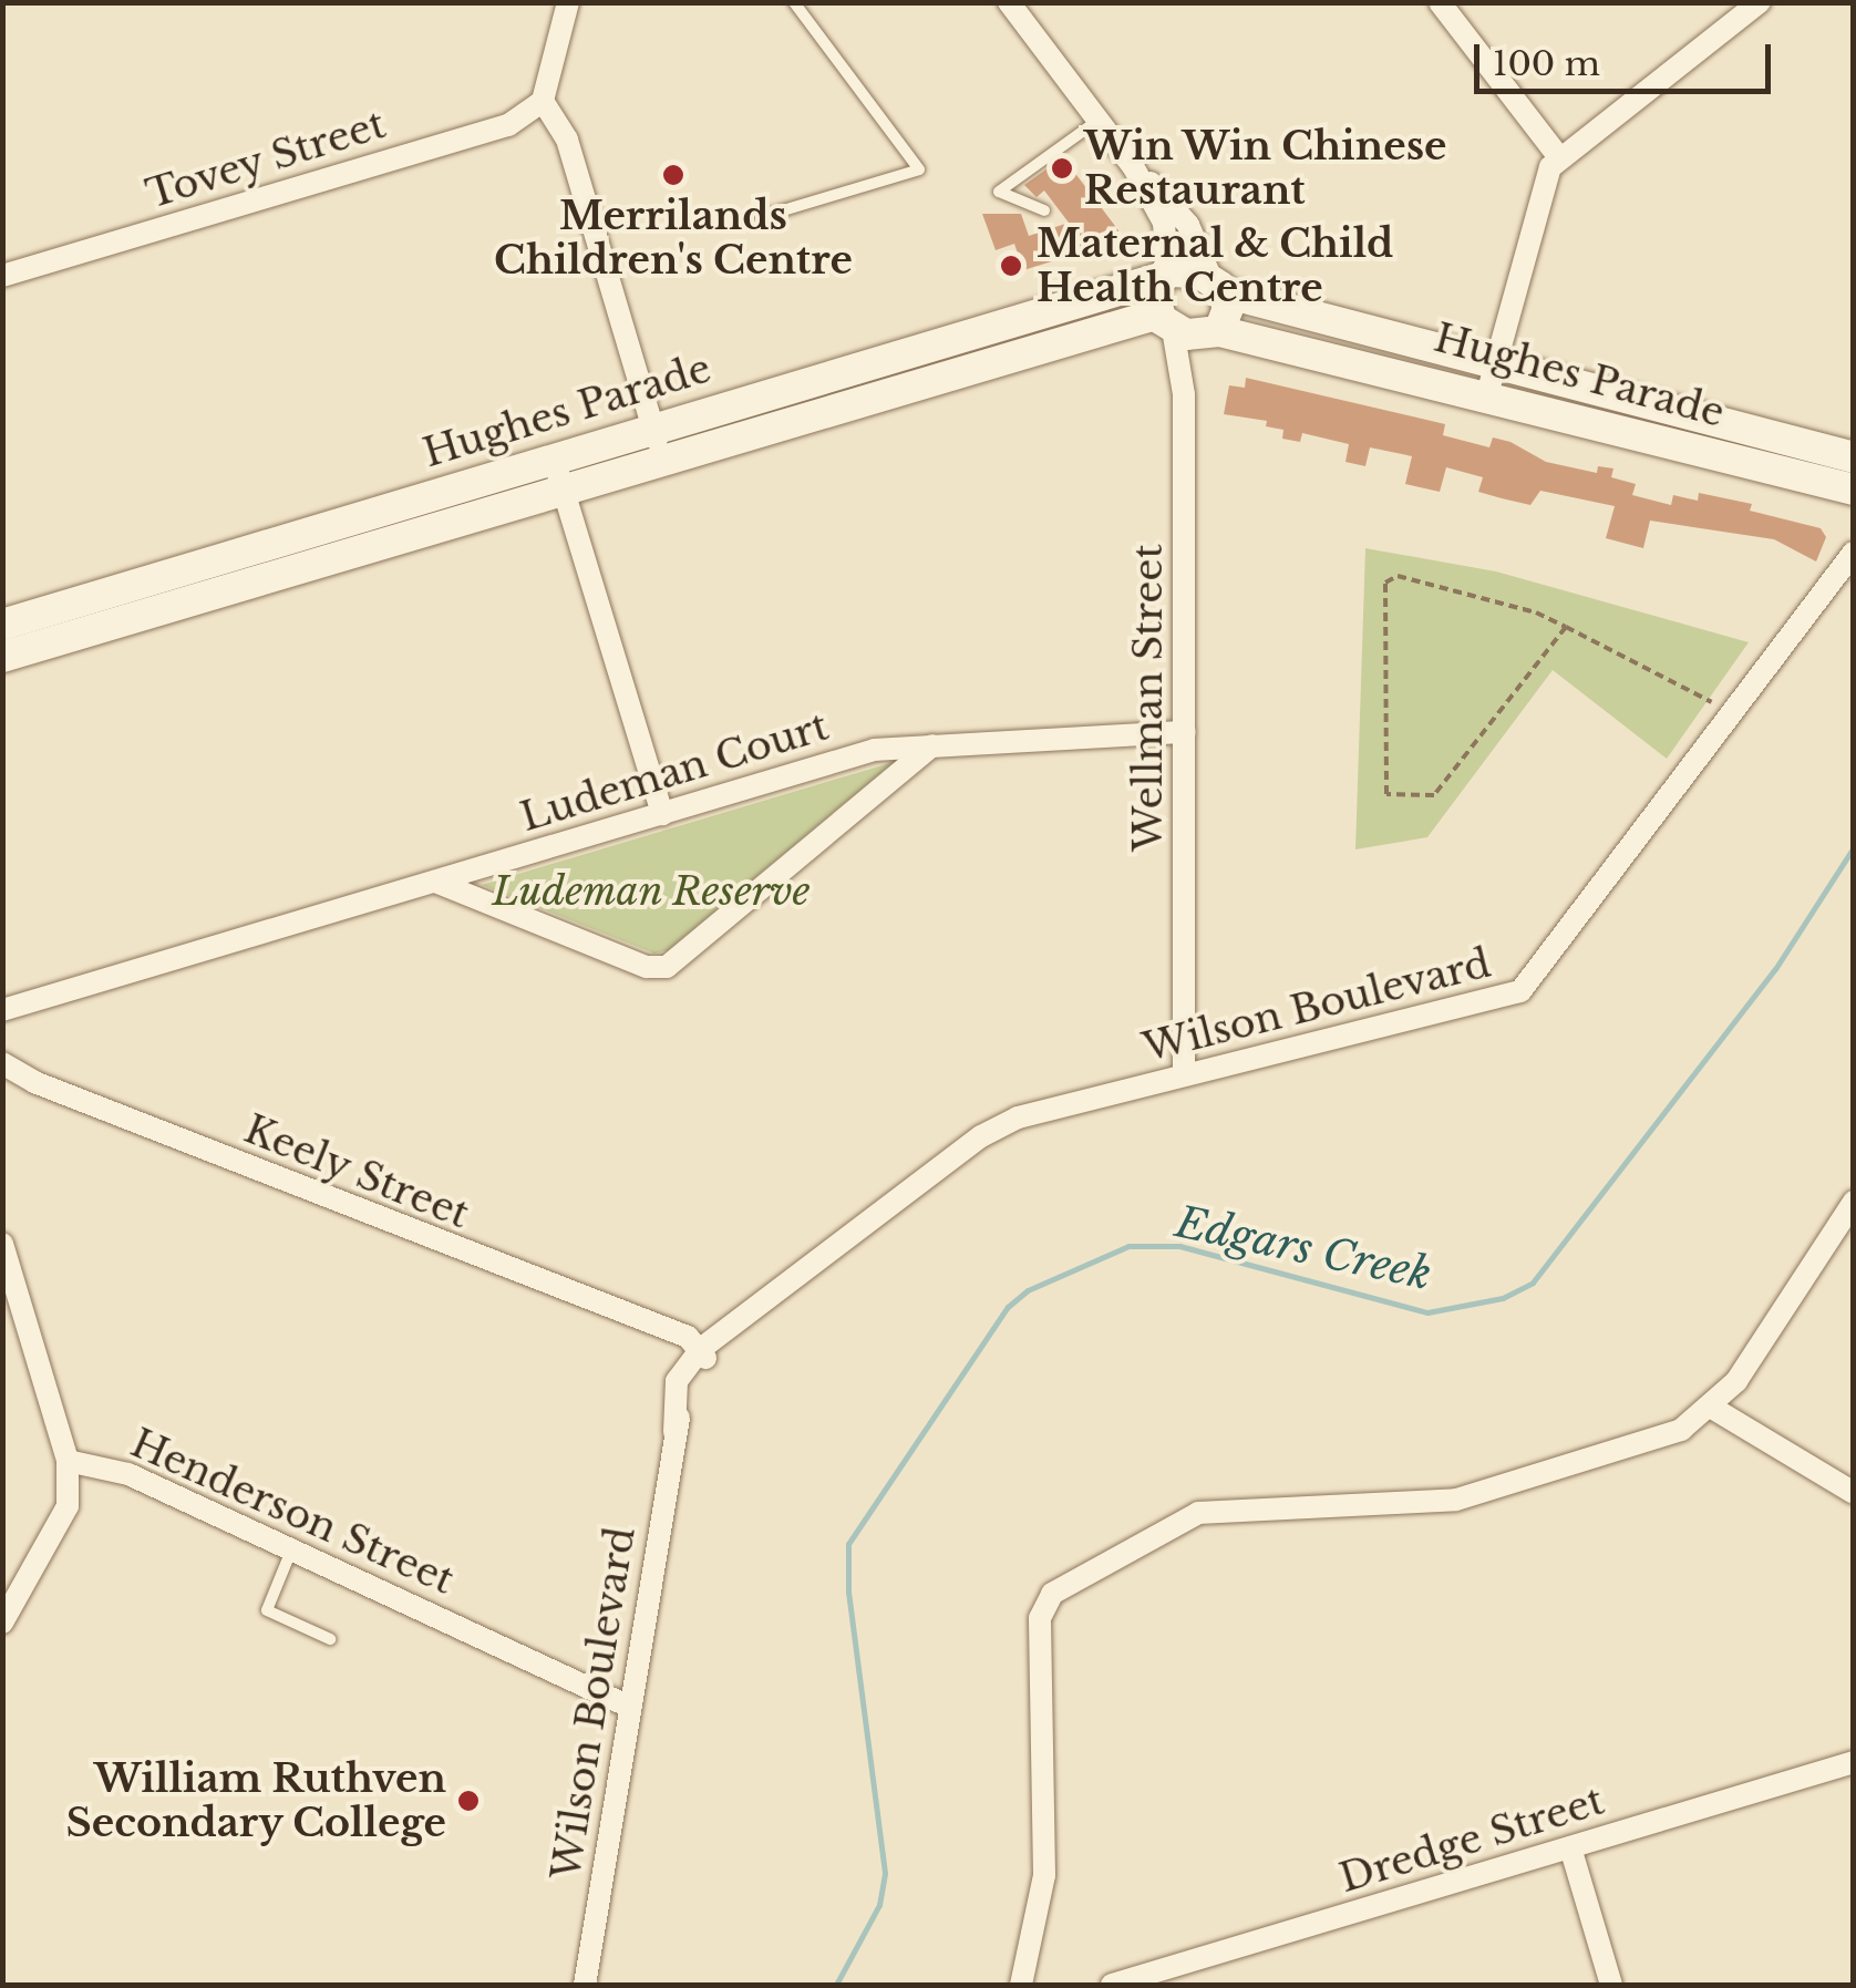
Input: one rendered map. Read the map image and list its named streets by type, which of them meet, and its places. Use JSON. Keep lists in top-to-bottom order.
{
  "streets": {
    "street": [
      "Tovey Street",
      "Hughes Parade",
      "Wellman Street",
      "Ludeman Court",
      "Wilson Boulevard",
      "Keely Street",
      "Henderson Street",
      "Dredge Street"
    ]
  },
  "crossings": [
    ["Hughes Parade", "Wellman Street"],
    ["Wellman Street", "Ludeman Court"],
    ["Wellman Street", "Wilson Boulevard"],
    ["Wilson Boulevard", "Keely Street"],
    ["Wilson Boulevard", "Henderson Street"]
  ],
  "water": ["Edgars Creek"],
  "parks": ["Ludeman Reserve"],
  "places": [
    "Win Win Chinese Restaurant",
    "Merrilands Children's Centre",
    "Maternal & Child Health Centre",
    "William Ruthven Secondary College"
  ],
  "scale_bar": "100 m"
}
